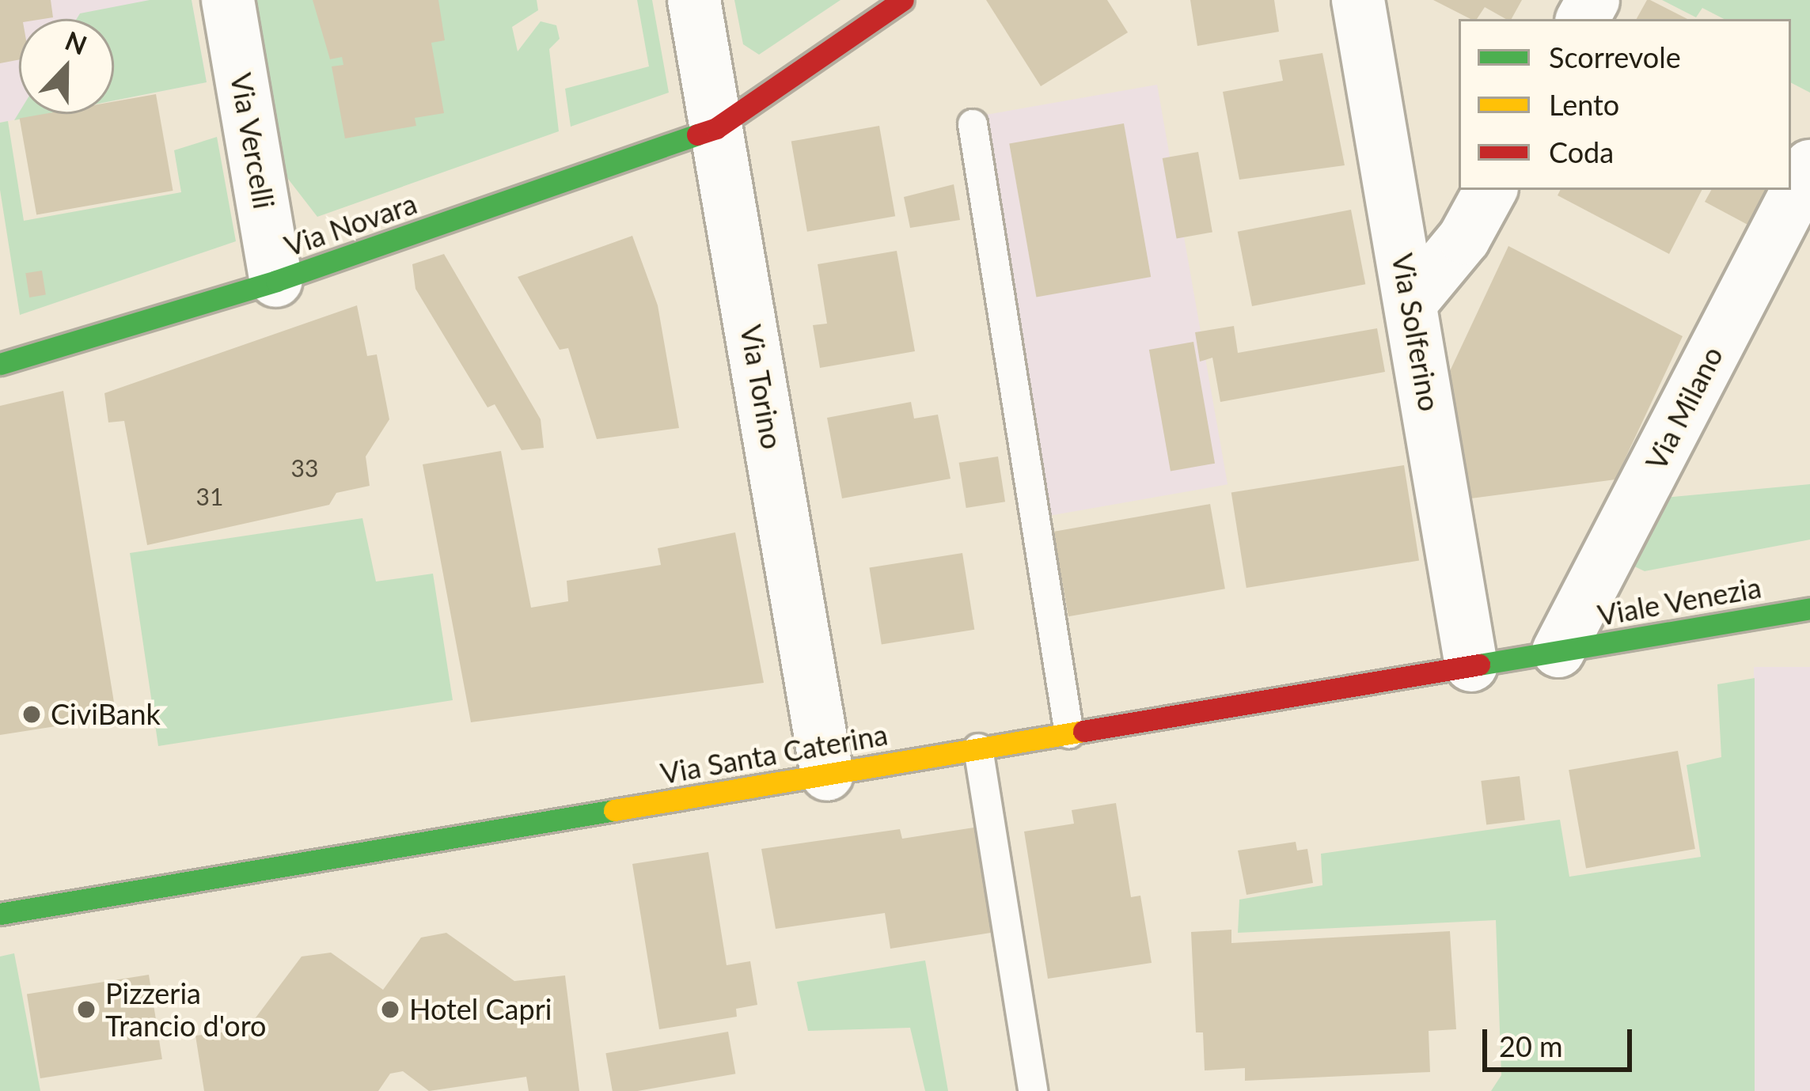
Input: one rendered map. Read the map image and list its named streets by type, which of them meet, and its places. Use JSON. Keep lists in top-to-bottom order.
{
  "streets": {
    "main road": ["Via Novara", "Viale Venezia", "Via Santa Caterina"],
    "street": [
      "Via Vercelli",
      "Via Solferino",
      "Via Torino",
      "Via Milano"
    ]
  },
  "crossings": [
    ["Via Vercelli", "Via Novara"],
    ["Via Novara", "Via Torino"],
    ["Via Solferino", "Via Santa Caterina"],
    ["Via Torino", "Via Santa Caterina"],
    ["Via Milano", "Viale Venezia"],
    ["Via Milano", "Via Santa Caterina"],
    ["Viale Venezia", "Via Santa Caterina"]
  ],
  "places": ["CiviBank", "Pizzeria Trancio d'oro", "Hotel Capri"],
  "house_numbers": ["33", "31"],
  "legend": ["Scorrevole", "Lento", "Coda"],
  "scale_bar": "20 m",
  "north": "top"
}
